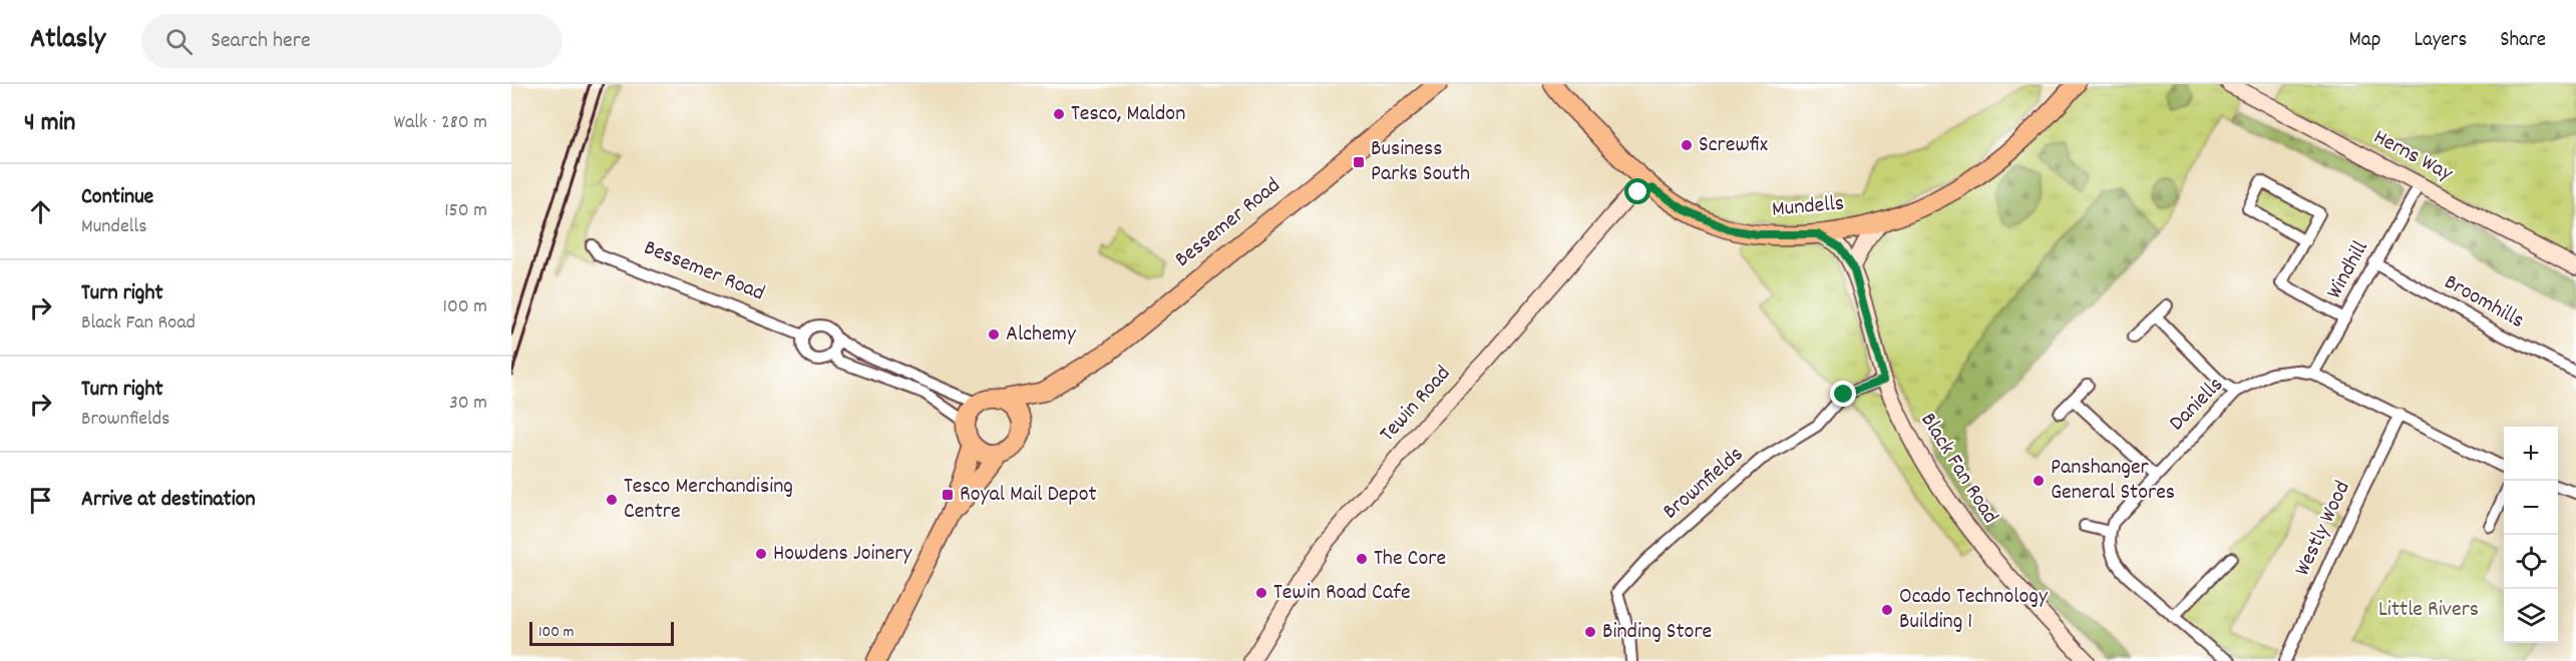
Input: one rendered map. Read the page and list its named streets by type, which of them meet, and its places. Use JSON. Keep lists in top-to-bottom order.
{
  "streets": {
    "main road": ["Mundells", "Bessemer Road"],
    "street": [
      "Herns Way",
      "Windhill",
      "Broomhills",
      "Tewin Road",
      "Daniells",
      "Black Fan Road",
      "Brownfields",
      "Westly Wood"
    ]
  },
  "crossings": [
    ["Herns Way", "Windhill"],
    ["Mundells", "Black Fan Road"],
    ["Windhill", "Broomhills"],
    ["Windhill", "Daniells"],
    ["Daniells", "Westly Wood"],
    ["Black Fan Road", "Brownfields"]
  ],
  "parks": ["Little Rivers"],
  "places": {
    "other": [
      "Tesco, Maldon",
      "Screwfix",
      "Alchemy",
      "Panshanger General Stores",
      "Tesco Merchandising Centre",
      "Howdens Joinery",
      "The Core",
      "Tewin Road Cafe",
      "Ocado Technology Building 1",
      "Binding Store"
    ],
    "transit": ["Business Parks South", "Royal Mail Depot"]
  },
  "scale_bar": "100 m",
  "page": {
    "header": "Atlasly",
    "search": "Search here",
    "nav": ["Map", "Layers", "Share"],
    "heading": ["4 min", "Walk · 280 m"],
    "list": [
      ["Continue", "Mundells", "150 m"],
      ["Turn right", "Black Fan Road", "100 m"],
      ["Turn right", "Brownfields", "30 m"],
      "Arrive at destination"
    ],
    "map_buttons": ["+", "−"],
    "scale": "100 m"
  }
}
